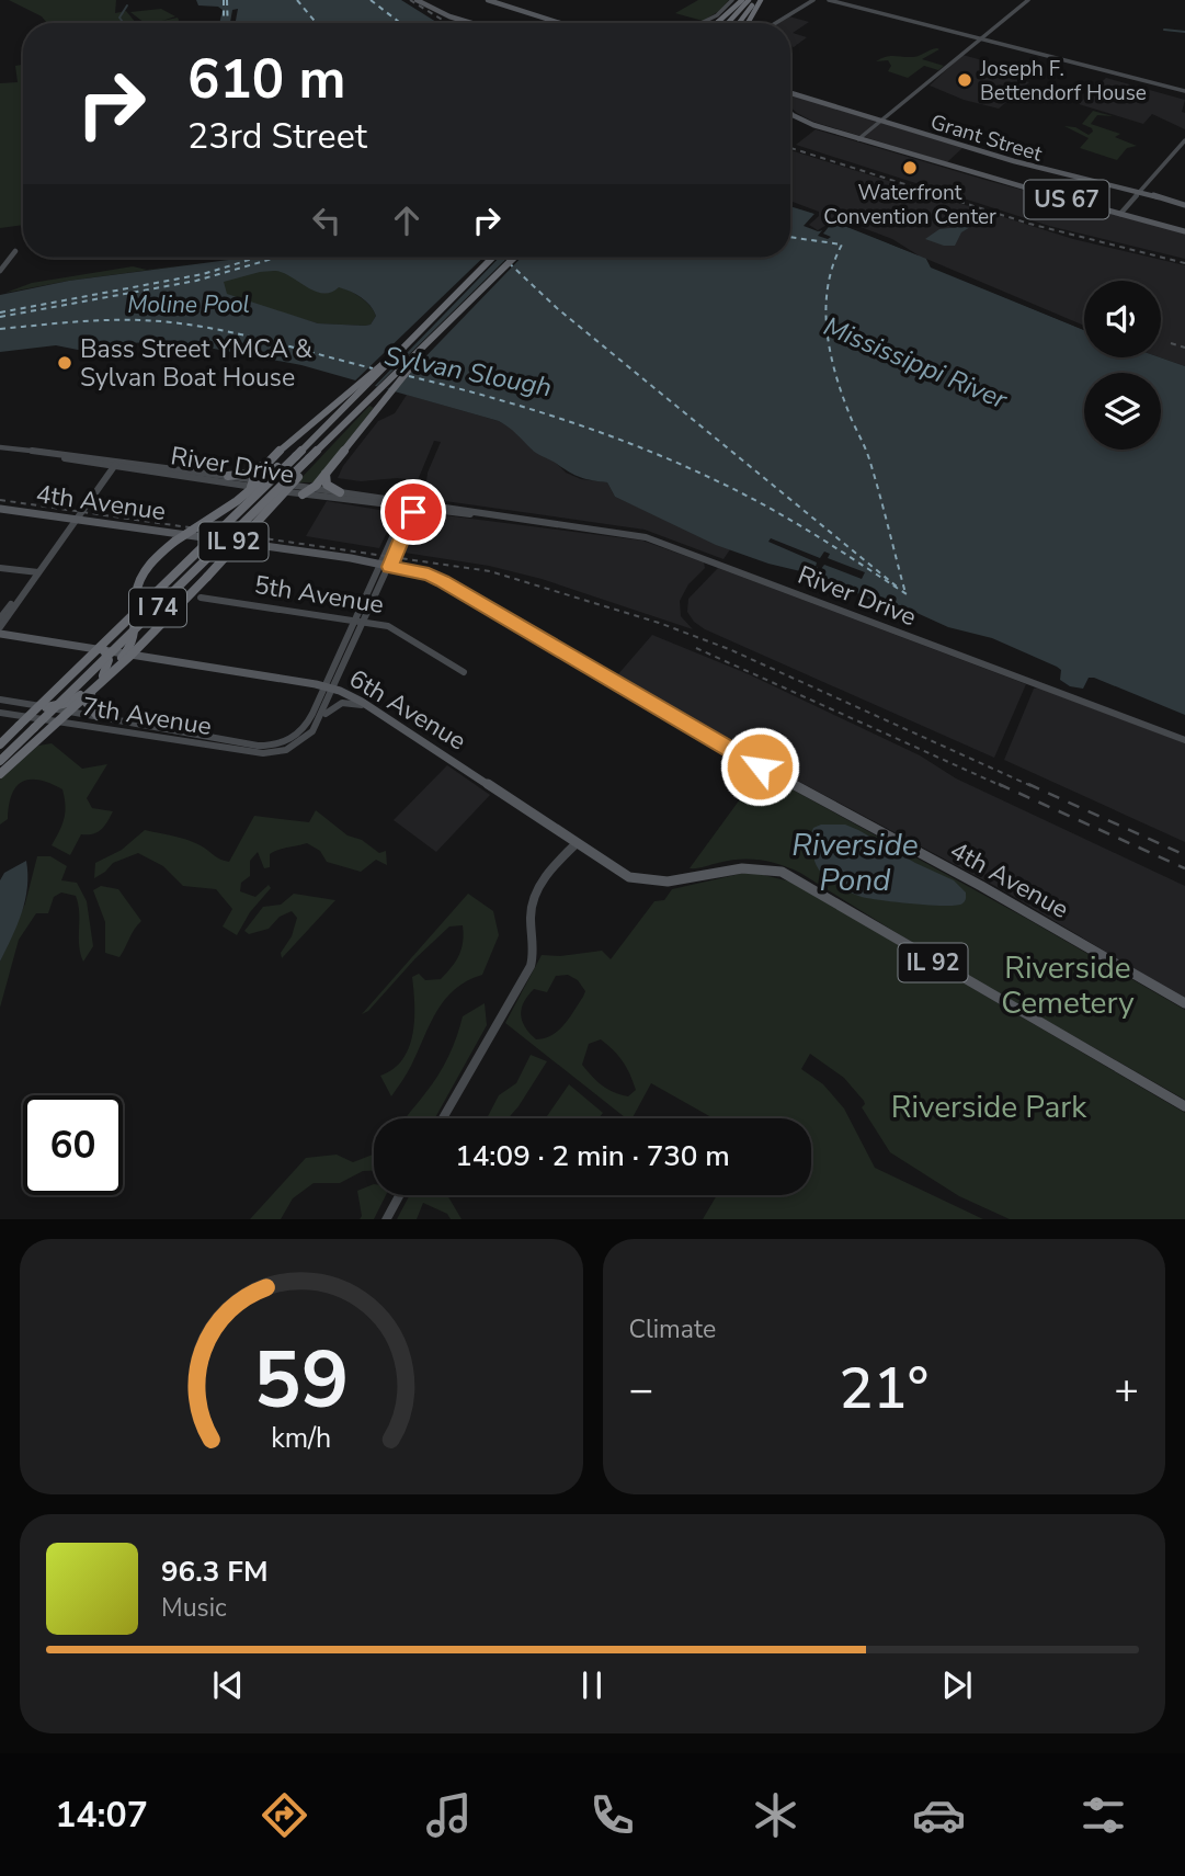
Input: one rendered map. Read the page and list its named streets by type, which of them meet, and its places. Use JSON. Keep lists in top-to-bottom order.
{
  "streets": {
    "highway": ["I 74"],
    "main road": [
      "Grant Street",
      "US 67",
      "4th Avenue",
      "IL 92",
      "6th Avenue"
    ],
    "street": ["River Drive", "5th Avenue", "7th Avenue"]
  },
  "water": [
    "Moline Pool",
    "Mississippi River",
    "Sylvan Slough",
    "Riverside Pond"
  ],
  "parks": ["Riverside Cemetery", "Riverside Park"],
  "places": ["Joseph F. Bettendorf House", "Waterfront Convention Center", "Bass Street YMCA & Sylvan Boat House"],
  "page": {
    "turn": ["610 m", "23rd Street"],
    "limit": "60",
    "trip": "14:09 · 2 min · 730 m",
    "tile": "Climate",
    "heat": ["−", "21°", "+"],
    "song": ["96.3 FM", "Music"],
    "tabs": "14:07",
    "gauge": ["59", "km/h"]
  }
}
